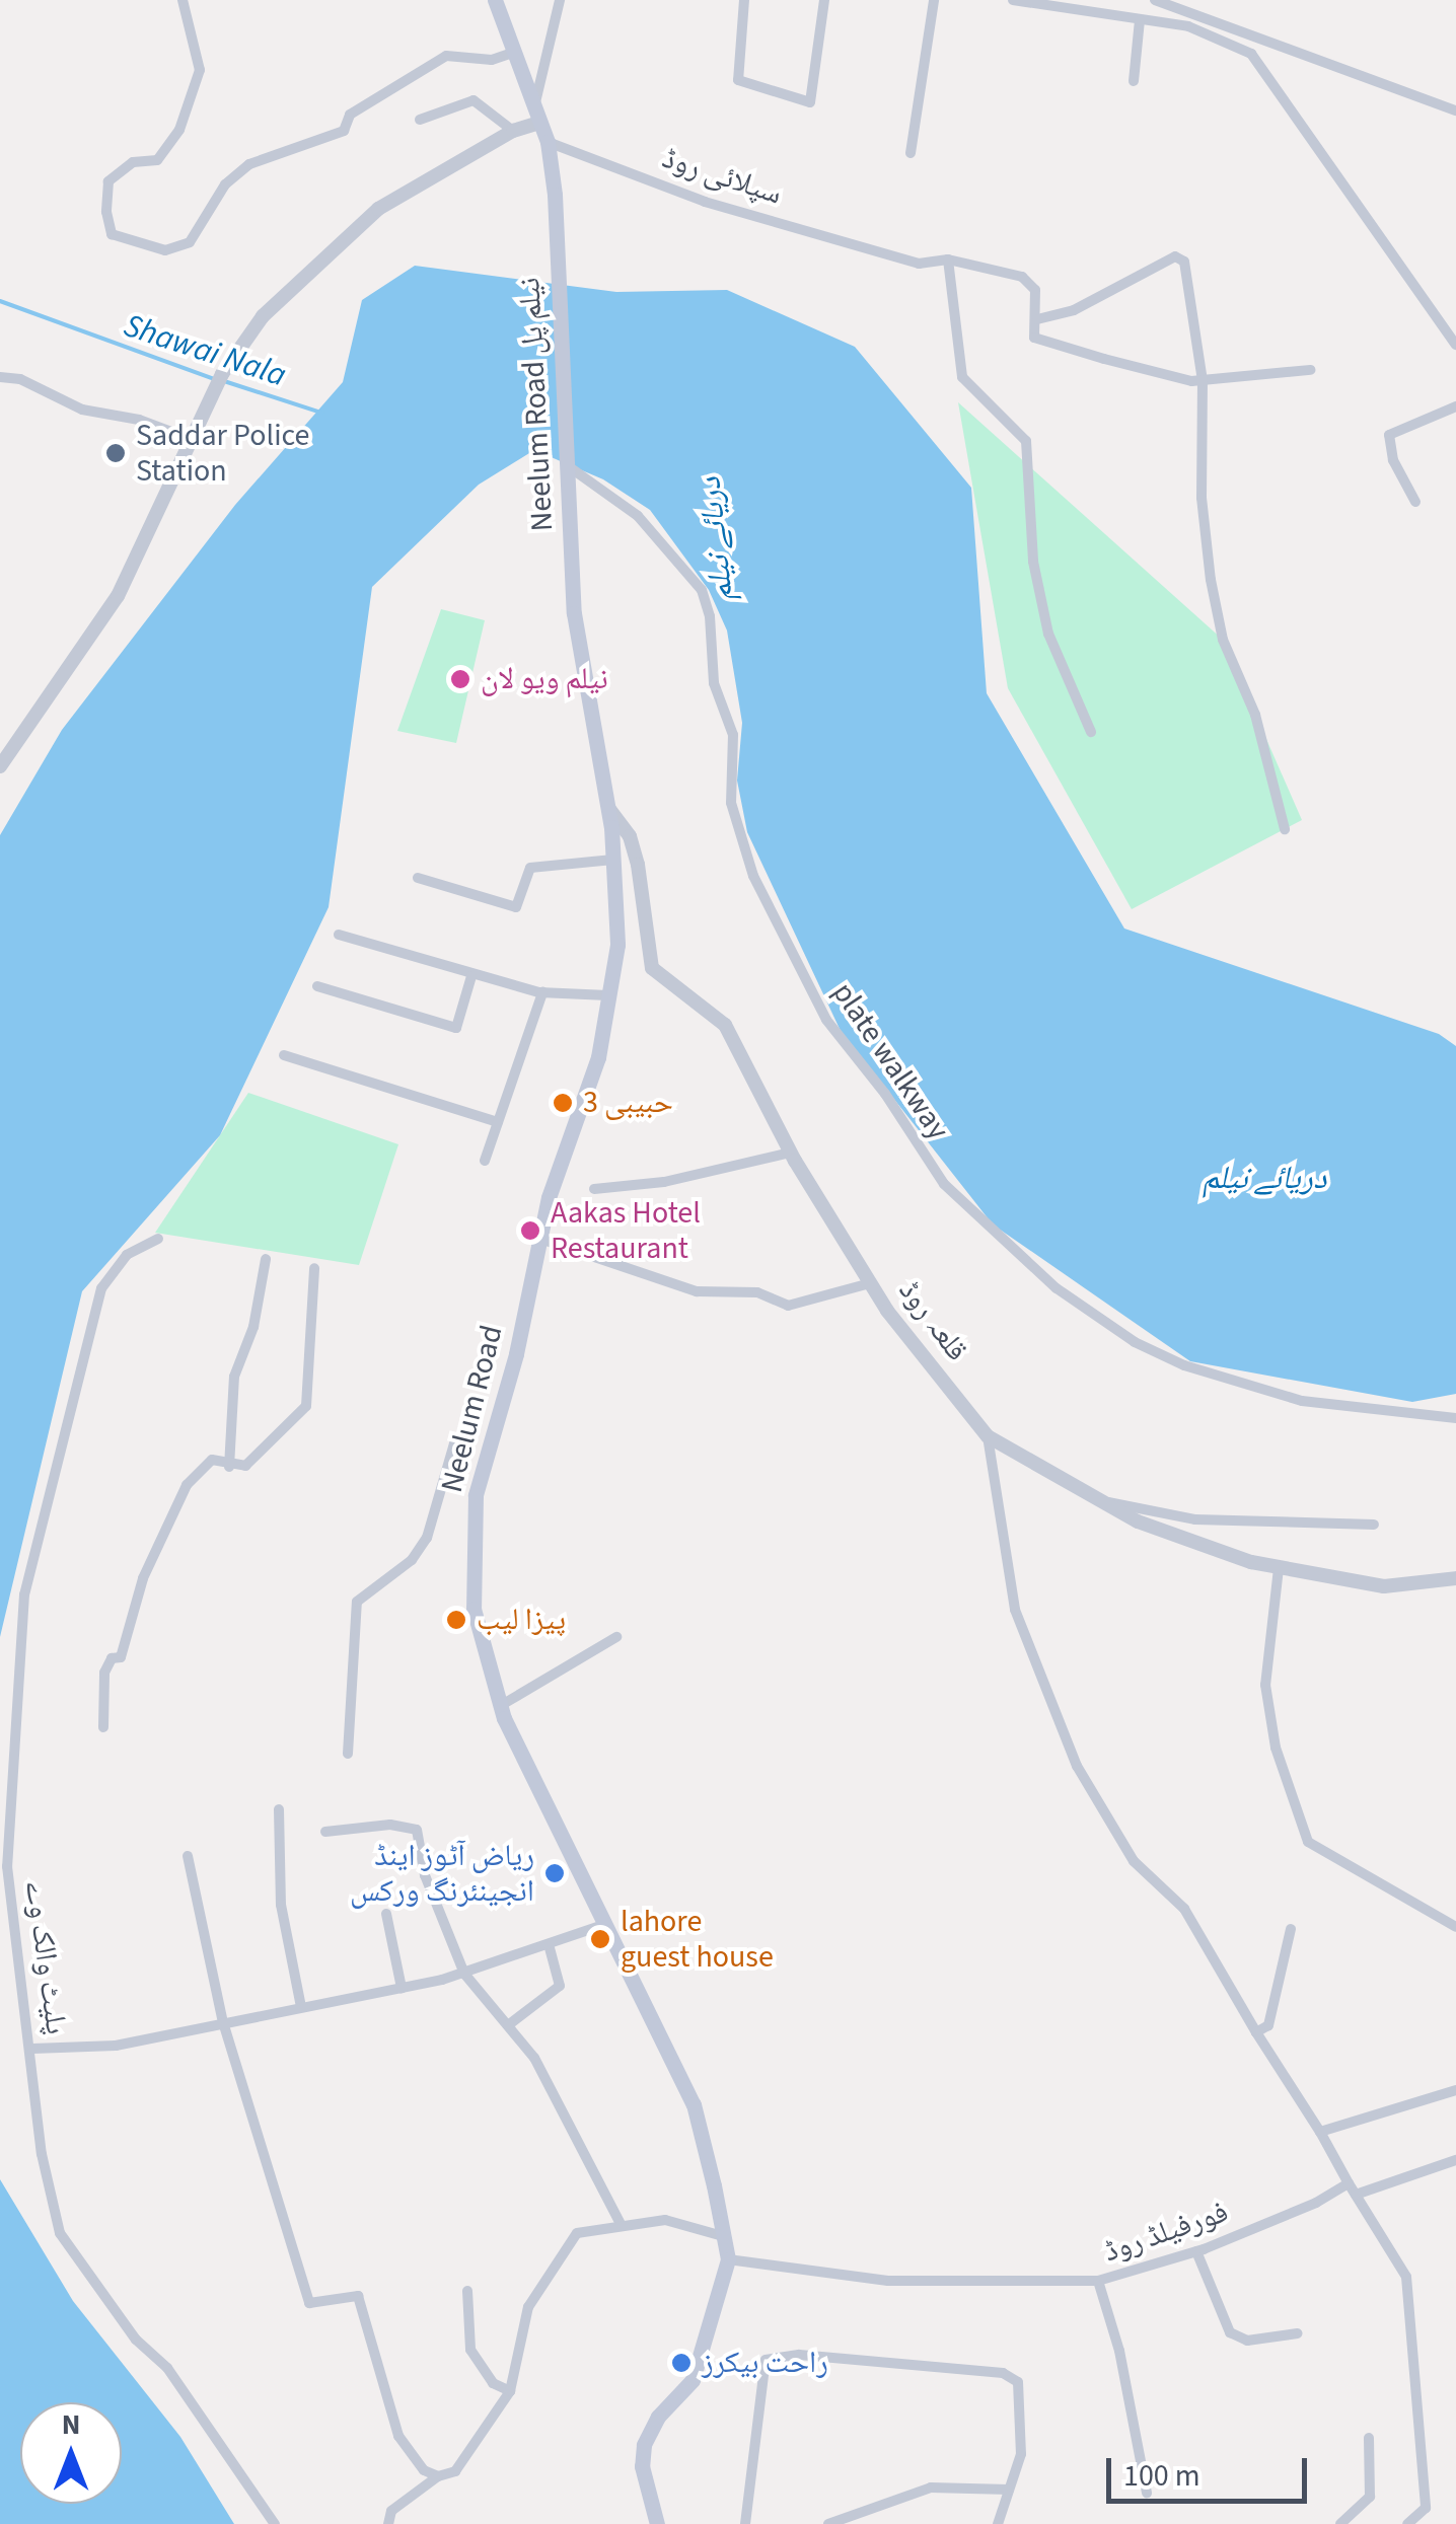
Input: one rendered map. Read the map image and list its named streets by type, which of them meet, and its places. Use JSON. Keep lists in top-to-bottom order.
{
  "streets": {
    "main road": ["Neelum Road نیلم پل", "Neelum Road"],
    "street": [
      "سپلائی روڈ",
      "plate walkway",
      "قلعہ روڈ",
      "پلیٹ والک وے",
      "فورفیلڈ روڈ"
    ]
  },
  "crossings": [
    ["سپلائی روڈ", "Neelum Road نیلم پل"],
    ["Neelum Road نیلم پل", "plate walkway"],
    ["Neelum Road نیلم پل", "Neelum Road"],
    ["قلعہ روڈ", "Neelum Road"],
    ["Neelum Road", "فورفیلڈ روڈ"]
  ],
  "water": ["Shawai Nala", "دریائے نیلم"],
  "places": [
    "Saddar Police Station",
    "نیلم ویو لان",
    "حبیبی 3",
    "Aakas Hotel Restaurant",
    "پیزا لیب",
    "ریاض آٹوز اینڈ انجینئرنگ ورکس",
    "lahore guest house",
    "راحت بیکرز"
  ],
  "scale_bar": "100 m",
  "north": "top"
}
